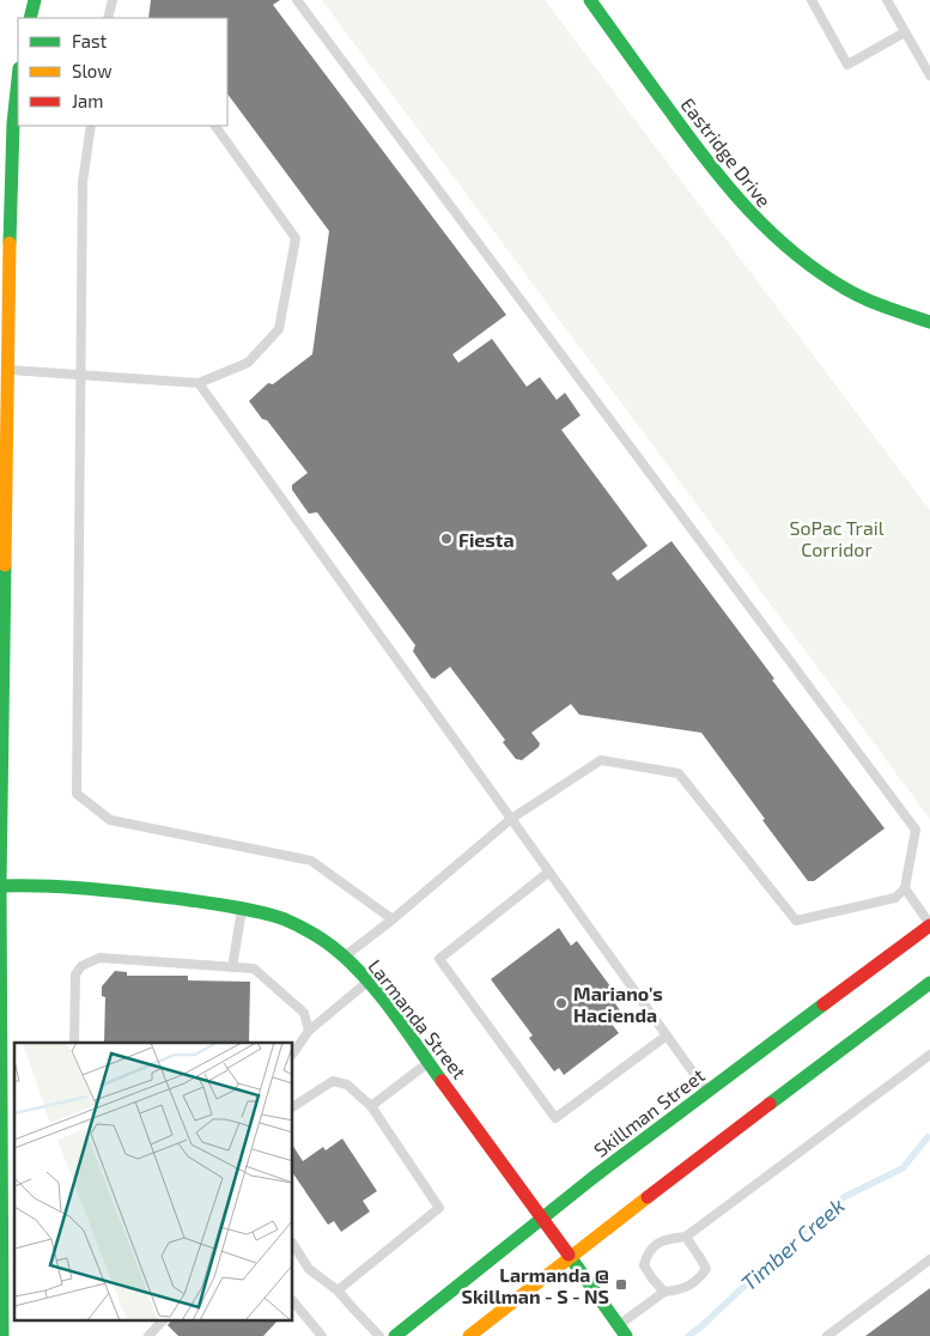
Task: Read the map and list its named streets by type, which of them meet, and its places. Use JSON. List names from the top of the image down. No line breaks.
{"streets":{"main road":["Eastridge Drive","Larmanda Street","Skillman Street"]},"crossings":[["Larmanda Street","Skillman Street"]],"water":["Timber Creek"],"parks":["SoPac Trail Corridor"],"places":{"other":["Fiesta","Mariano's Hacienda"],"transit":["Larmanda @ Skillman - S - NS"]},"legend":["Fast","Slow","Jam"]}
